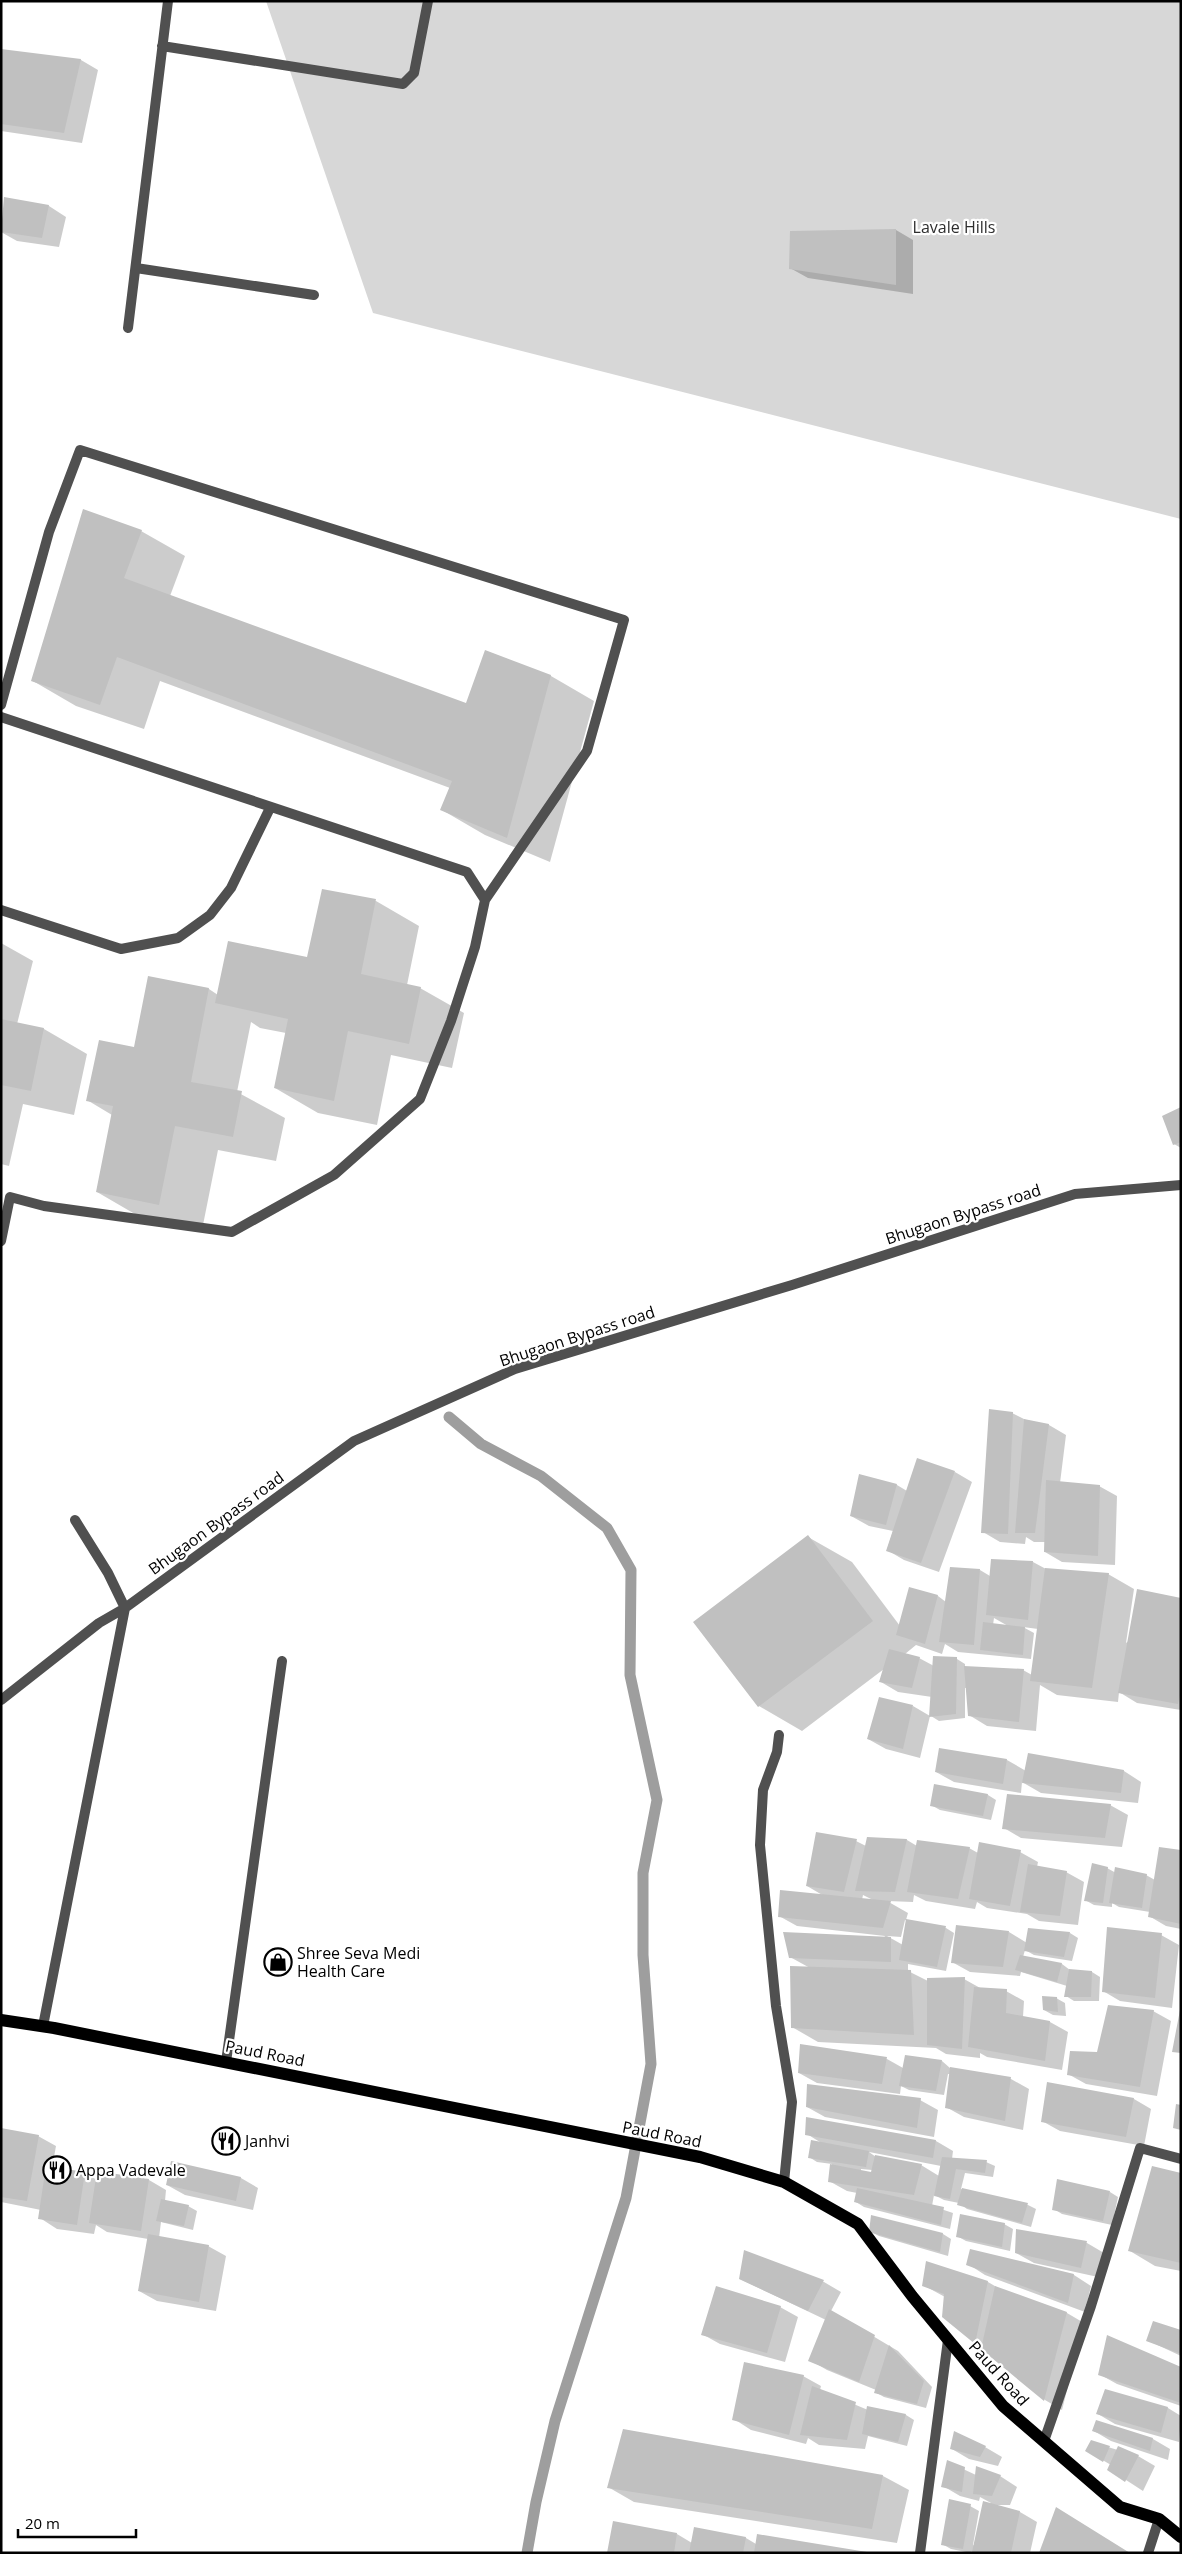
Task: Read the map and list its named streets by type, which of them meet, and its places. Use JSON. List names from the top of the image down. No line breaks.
{"streets":{"main road":["Paud Road"],"street":["Bhugaon Bypass road"]},"parks":["Lavale Hills"],"places":{"shop":["Shree Seva Medi Health Care"],"restaurant":["Janhvi","Appa Vadevale"]},"scale_bar":"20 m"}
